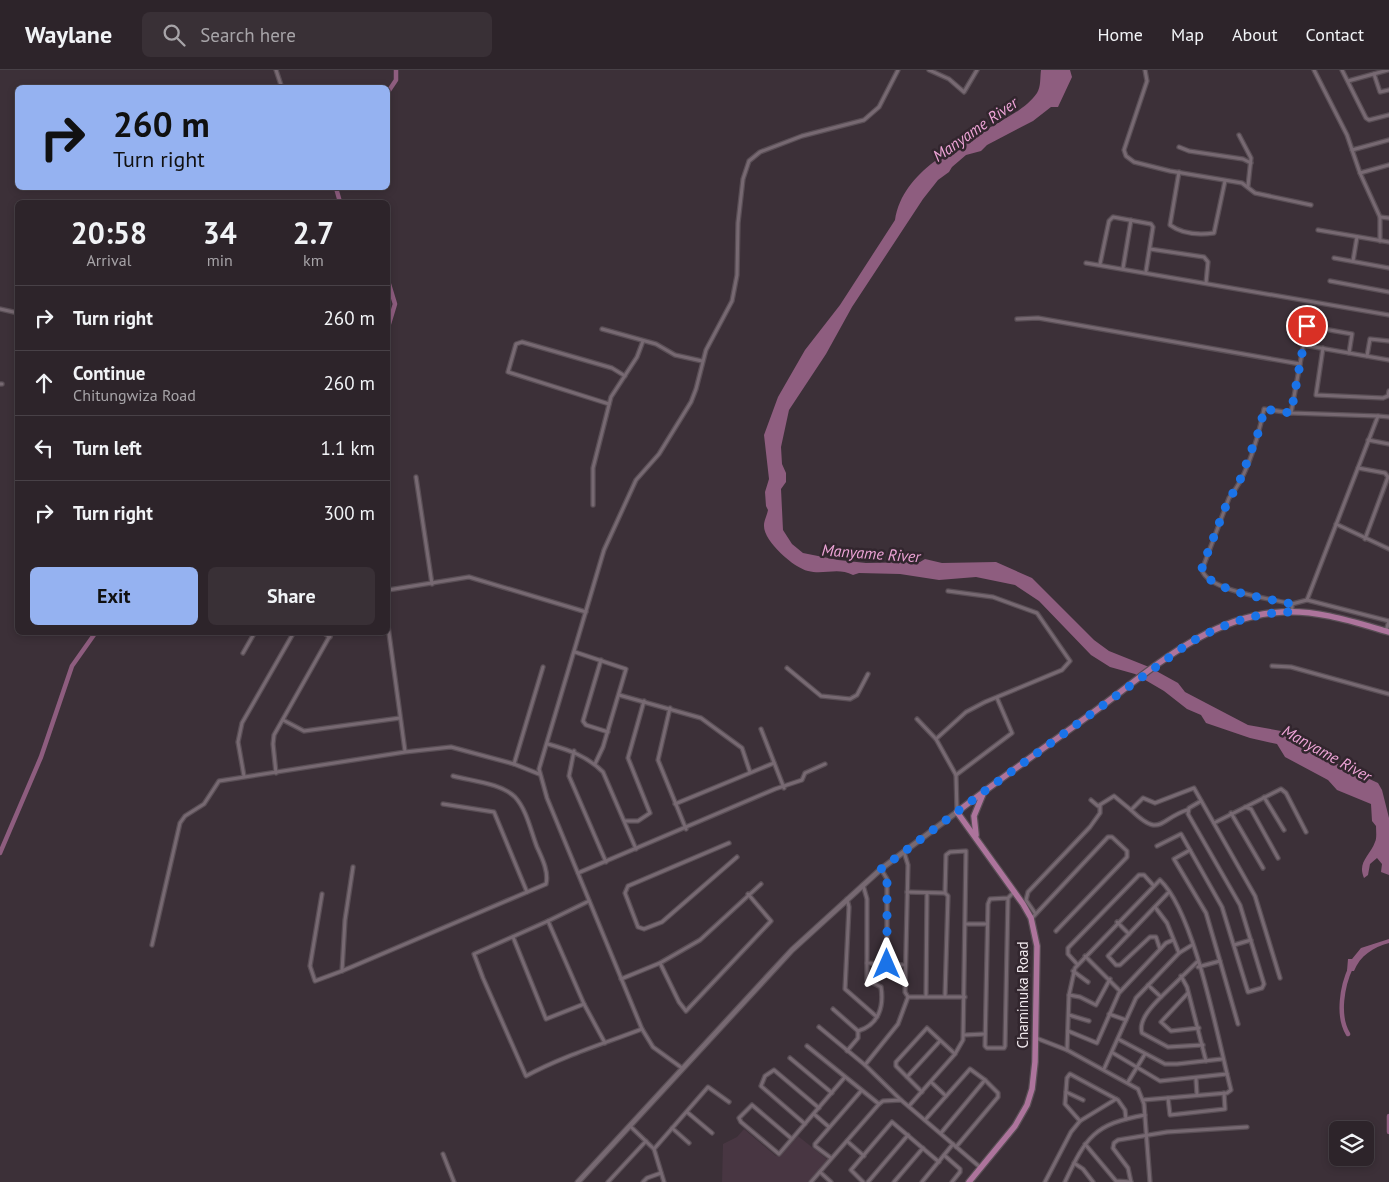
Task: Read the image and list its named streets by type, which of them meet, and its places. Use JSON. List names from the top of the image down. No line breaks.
{"streets":{"main road":["Chaminuka Road"]},"water":["Manyame River"],"page":{"header":"Waylane","search":"Search here","nav":["Home","Map","About","Contact"],"turn":["260 m","Turn right"],"eta":["20:58","Arrival","34","min","2.7","km"],"list":[{"name":"Turn right","value":"260 m"},{"name":"Continue","note":"Chitungwiza Road","value":"260 m"},{"name":"Turn left","value":"1.1 km"},{"name":"Turn right","value":"300 m"}],"buttons":["Exit","Share"]}}
